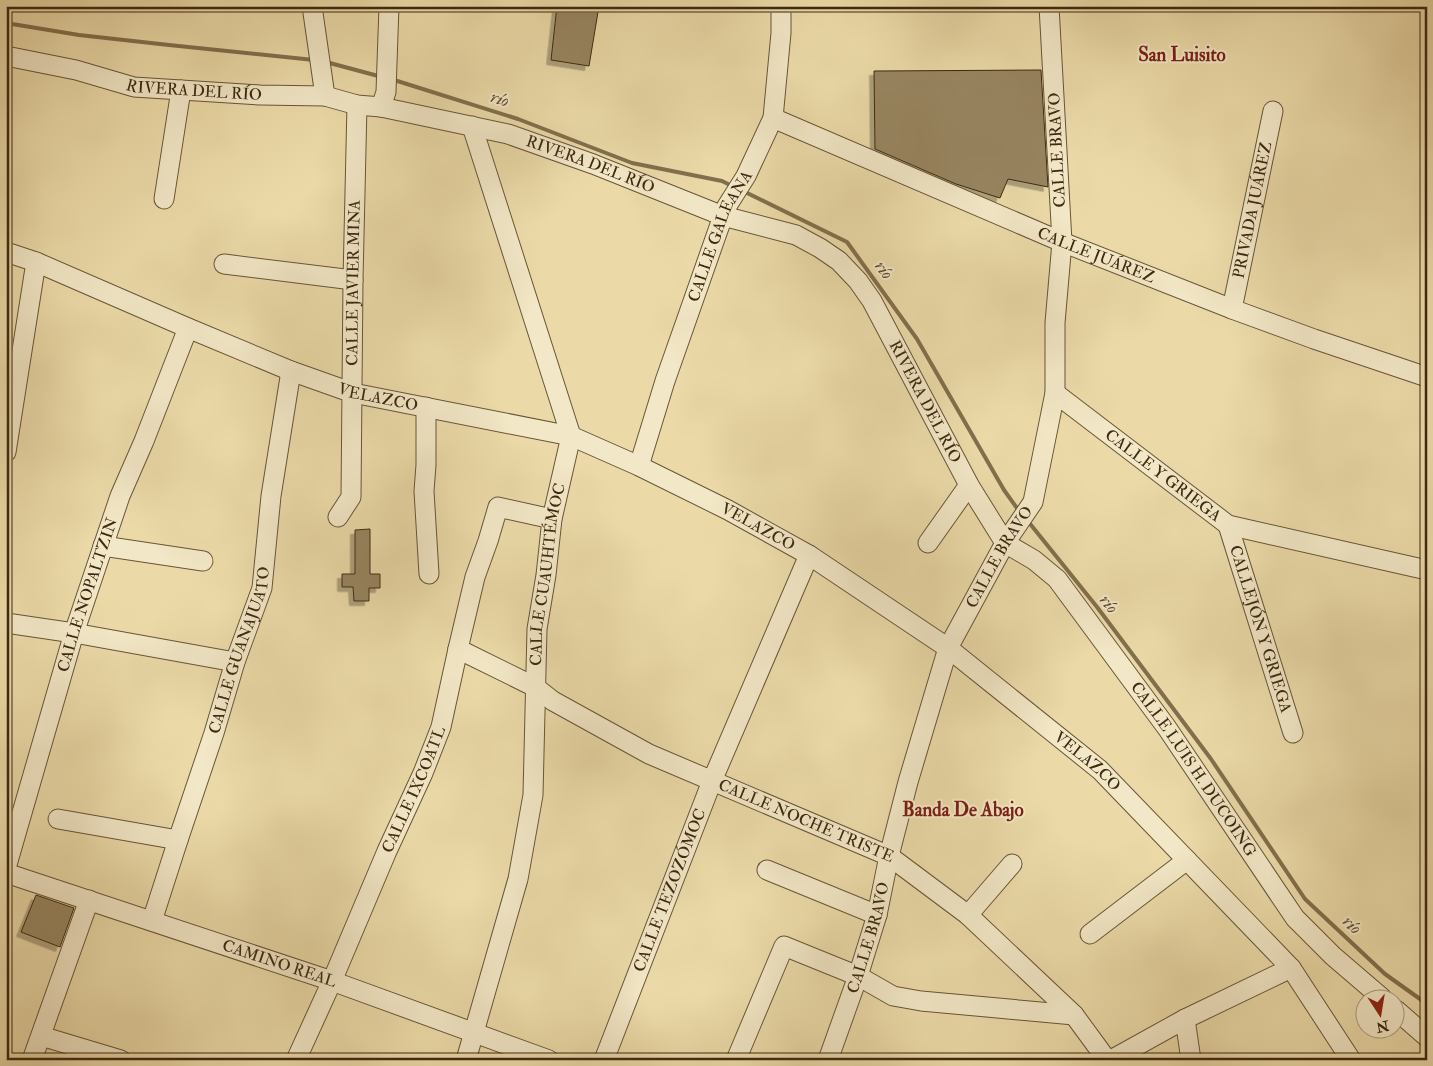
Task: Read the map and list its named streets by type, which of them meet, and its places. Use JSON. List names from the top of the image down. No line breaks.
{"streets":{"street":["RIVERA DEL RÍO","CALLE BRAVO","PRIVADA JUÁREZ","CALLE GALEANA","CALLE JUÁREZ","CALLE JAVIER MINA","VELAZCO","CALLE Y GRIEGA","CALLE CUAUHTÉMOC","CALLE NOPALTZIN","CALLEJÓN Y GRIEGA","CALLE GUANAJUATO","CALLE LUIS H. DUCOING","CALLE IXCOATL","CALLE NOCHE TRISTE","CALLE TEZOZÓMOC","CAMINO REAL"]},"crossings":[["RIVERA DEL RÍO","CALLE BRAVO"],["RIVERA DEL RÍO","CALLE GALEANA"],["RIVERA DEL RÍO","CALLE JAVIER MINA"],["RIVERA DEL RÍO","CALLE LUIS H. DUCOING"],["CALLE BRAVO","CALLE JUÁREZ"],["CALLE BRAVO","VELAZCO"],["CALLE BRAVO","CALLE Y GRIEGA"],["CALLE BRAVO","CALLE LUIS H. DUCOING"],["CALLE BRAVO","CALLE NOCHE TRISTE"],["PRIVADA JUÁREZ","CALLE JUÁREZ"],["CALLE GALEANA","CALLE JUÁREZ"],["CALLE GALEANA","VELAZCO"],["CALLE JAVIER MINA","VELAZCO"],["VELAZCO","CALLE CUAUHTÉMOC"],["VELAZCO","CALLE NOPALTZIN"],["VELAZCO","CALLE GUANAJUATO"],["VELAZCO","CALLE TEZOZÓMOC"],["CALLE Y GRIEGA","CALLEJÓN Y GRIEGA"],["CALLE CUAUHTÉMOC","CALLE IXCOATL"],["CALLE CUAUHTÉMOC","CALLE NOCHE TRISTE"],["CALLE CUAUHTÉMOC","CAMINO REAL"],["CALLE GUANAJUATO","CAMINO REAL"],["CALLE IXCOATL","CALLE NOCHE TRISTE"],["CALLE IXCOATL","CAMINO REAL"],["CALLE NOCHE TRISTE","CALLE TEZOZÓMOC"]],"districts":["San Luisito","Banda De Abajo"],"water":["río"],"north":"bottom"}
